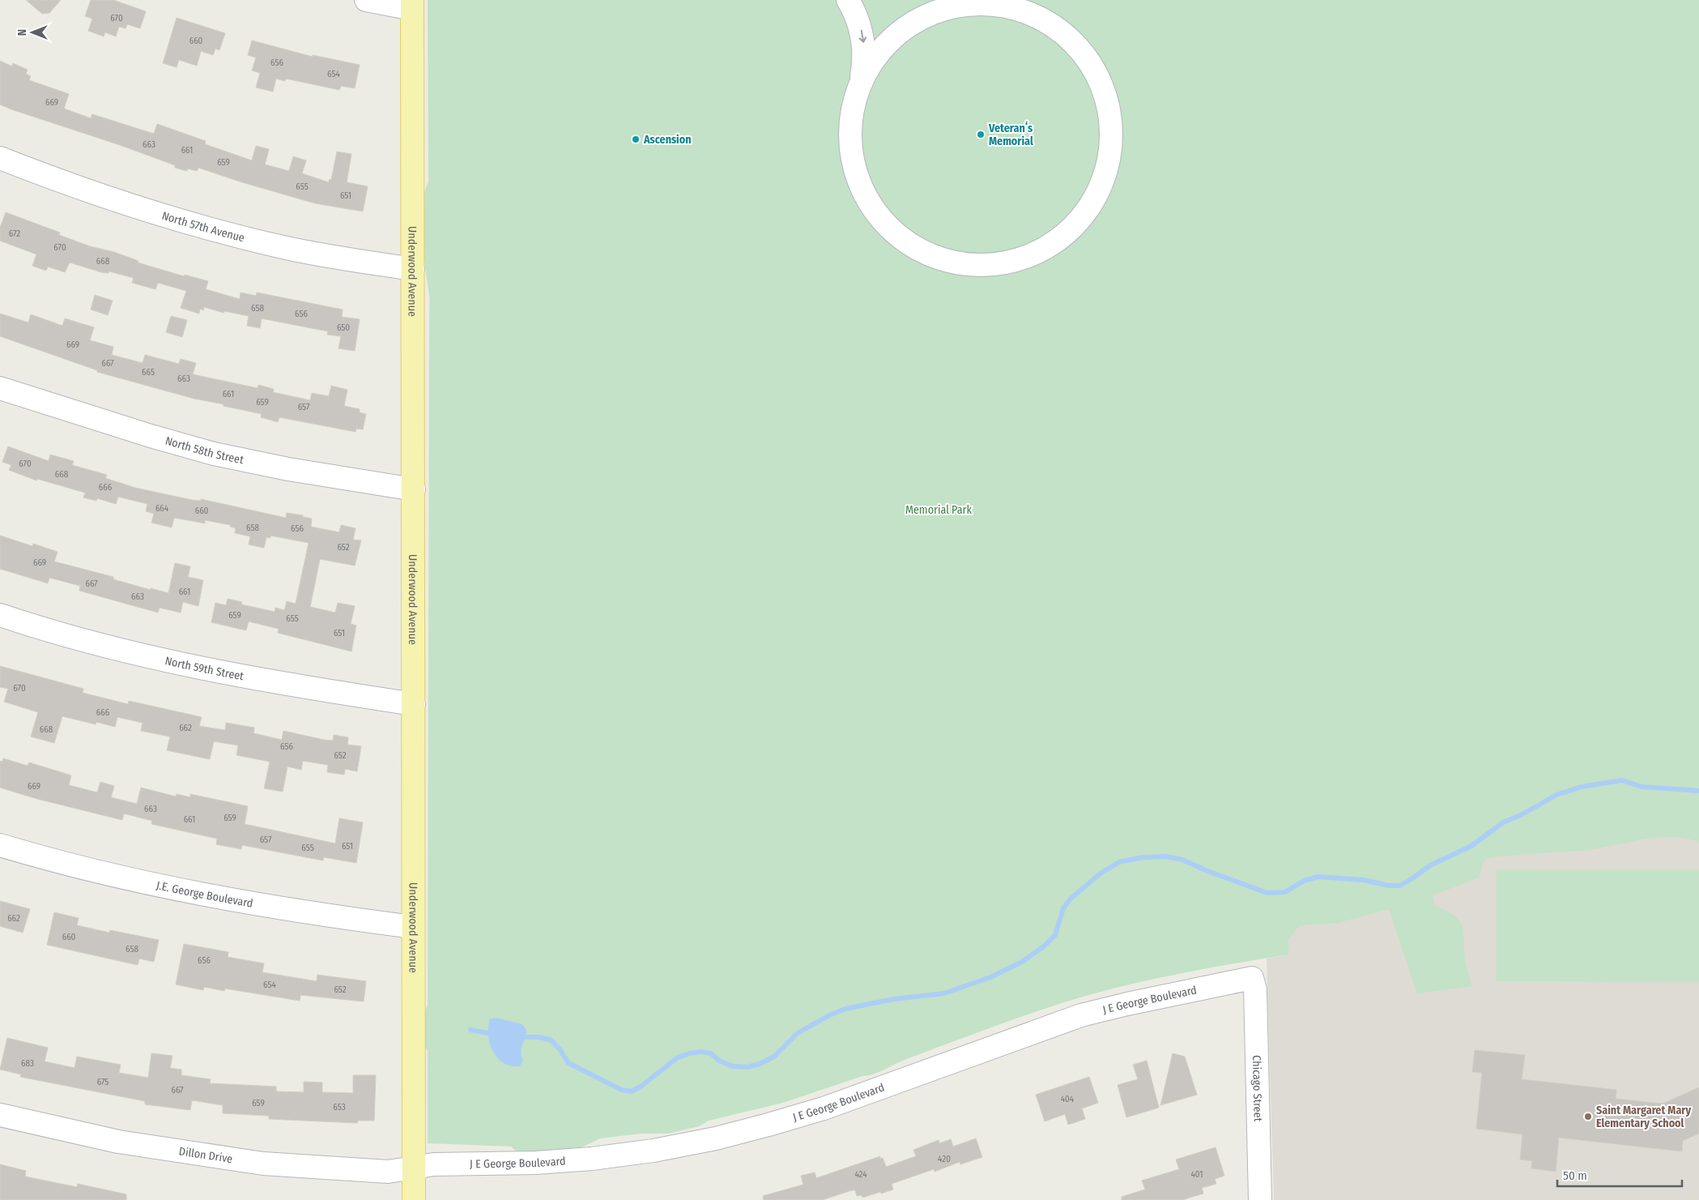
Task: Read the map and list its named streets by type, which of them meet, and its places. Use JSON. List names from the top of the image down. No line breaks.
{"streets":{"main road":["Underwood Avenue"],"street":["North 57th Avenue","North 58th Street","North 59th Street","J.E. George Boulevard","J E George Boulevard","Chicago Street","Dillon Drive"]},"crossings":[["North 57th Avenue","Underwood Avenue"],["Underwood Avenue","North 58th Street"],["Underwood Avenue","North 59th Street"],["Underwood Avenue","J.E. George Boulevard"],["Underwood Avenue","J E George Boulevard"],["Underwood Avenue","Dillon Drive"],["J E George Boulevard","Chicago Street"],["J E George Boulevard","Dillon Drive"]],"parks":["Memorial Park"],"places":["Veteranʻs Memorial","Ascension","Saint Margaret Mary Elementary School"],"house_numbers":["670","660","656","654","669","663","661","659","655","651","672","670","668","658","656","650","669","667","665","663","661","659","657","670","668","666","664","660","658","656","652","669","667","661","663","659","655","651","670","666","662","668","656","652","669","663","659","661","657","651","655","662","660","658","656","654","652","683","675","667","404","659","653","420","424","401"],"scale_bar":"50 m","north":"left"}
